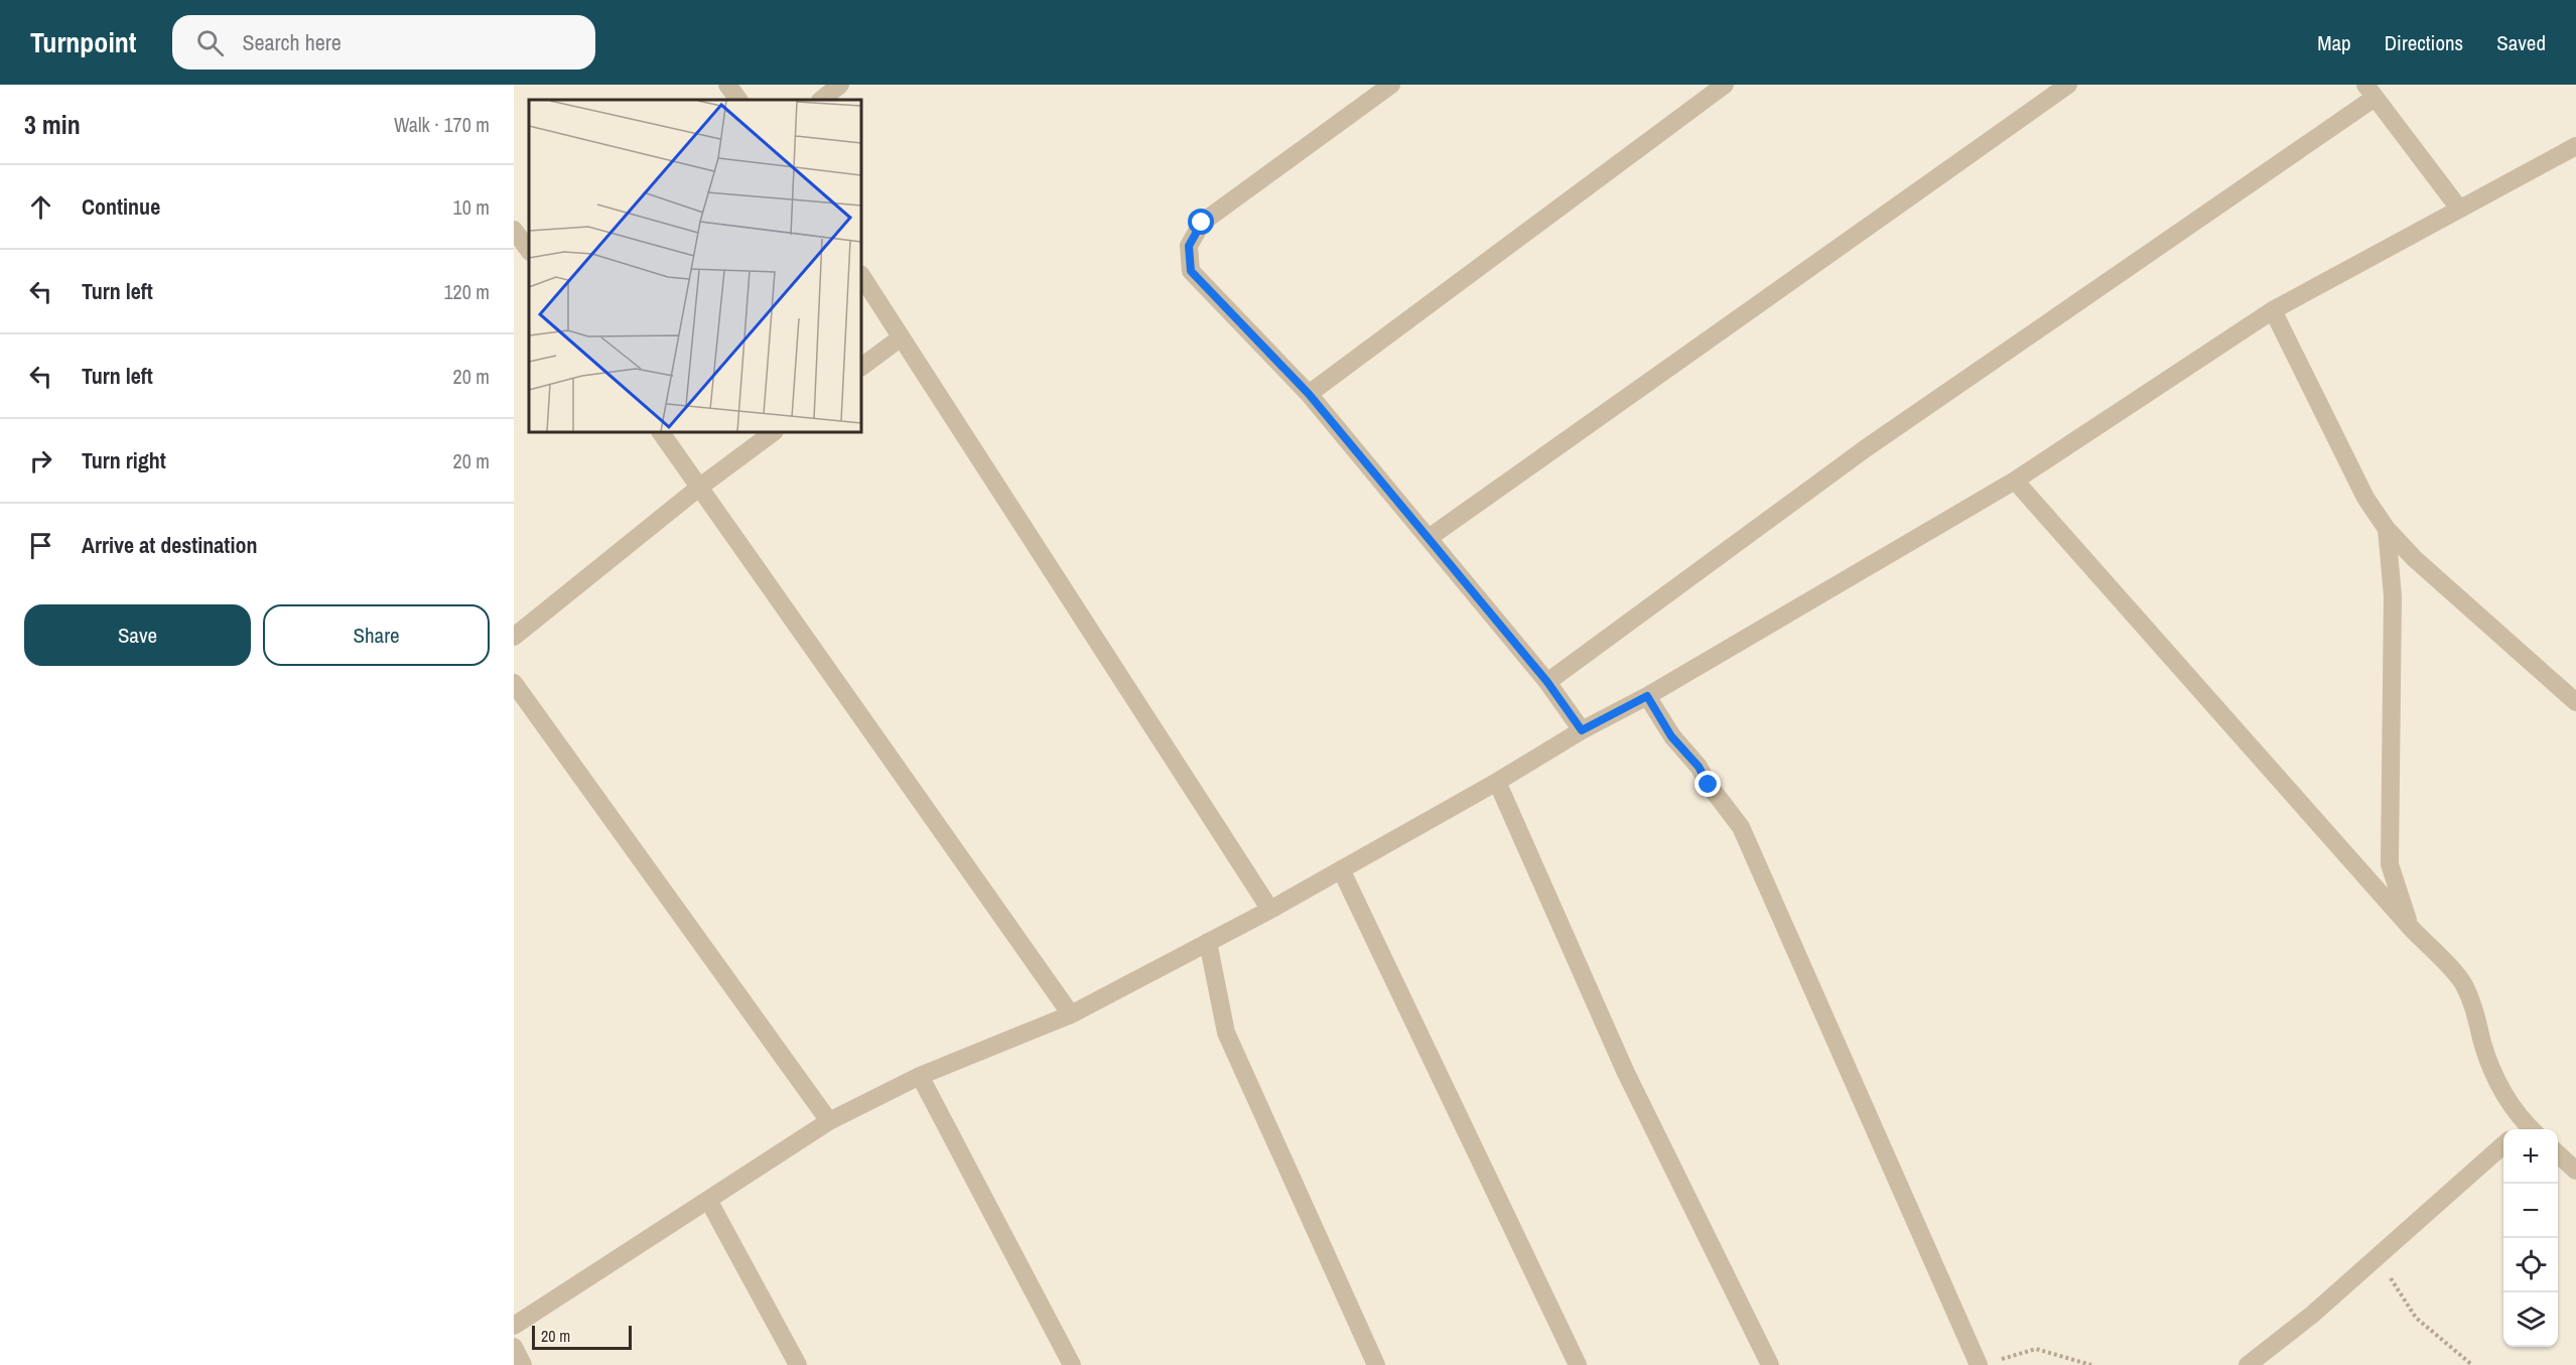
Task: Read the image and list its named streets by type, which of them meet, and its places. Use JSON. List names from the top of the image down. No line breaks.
{"scale_bar":"20 m","page":{"header":"Turnpoint","search":"Search here","nav":["Map","Directions","Saved"],"heading":["3 min","Walk · 170 m"],"list":[["Continue","10 m"],["Turn left","120 m"],["Turn left","20 m"],["Turn right","20 m"],"Arrive at destination"],"buttons":["Save","Share"],"map_buttons":["+","−"],"scale":"20 m"}}
